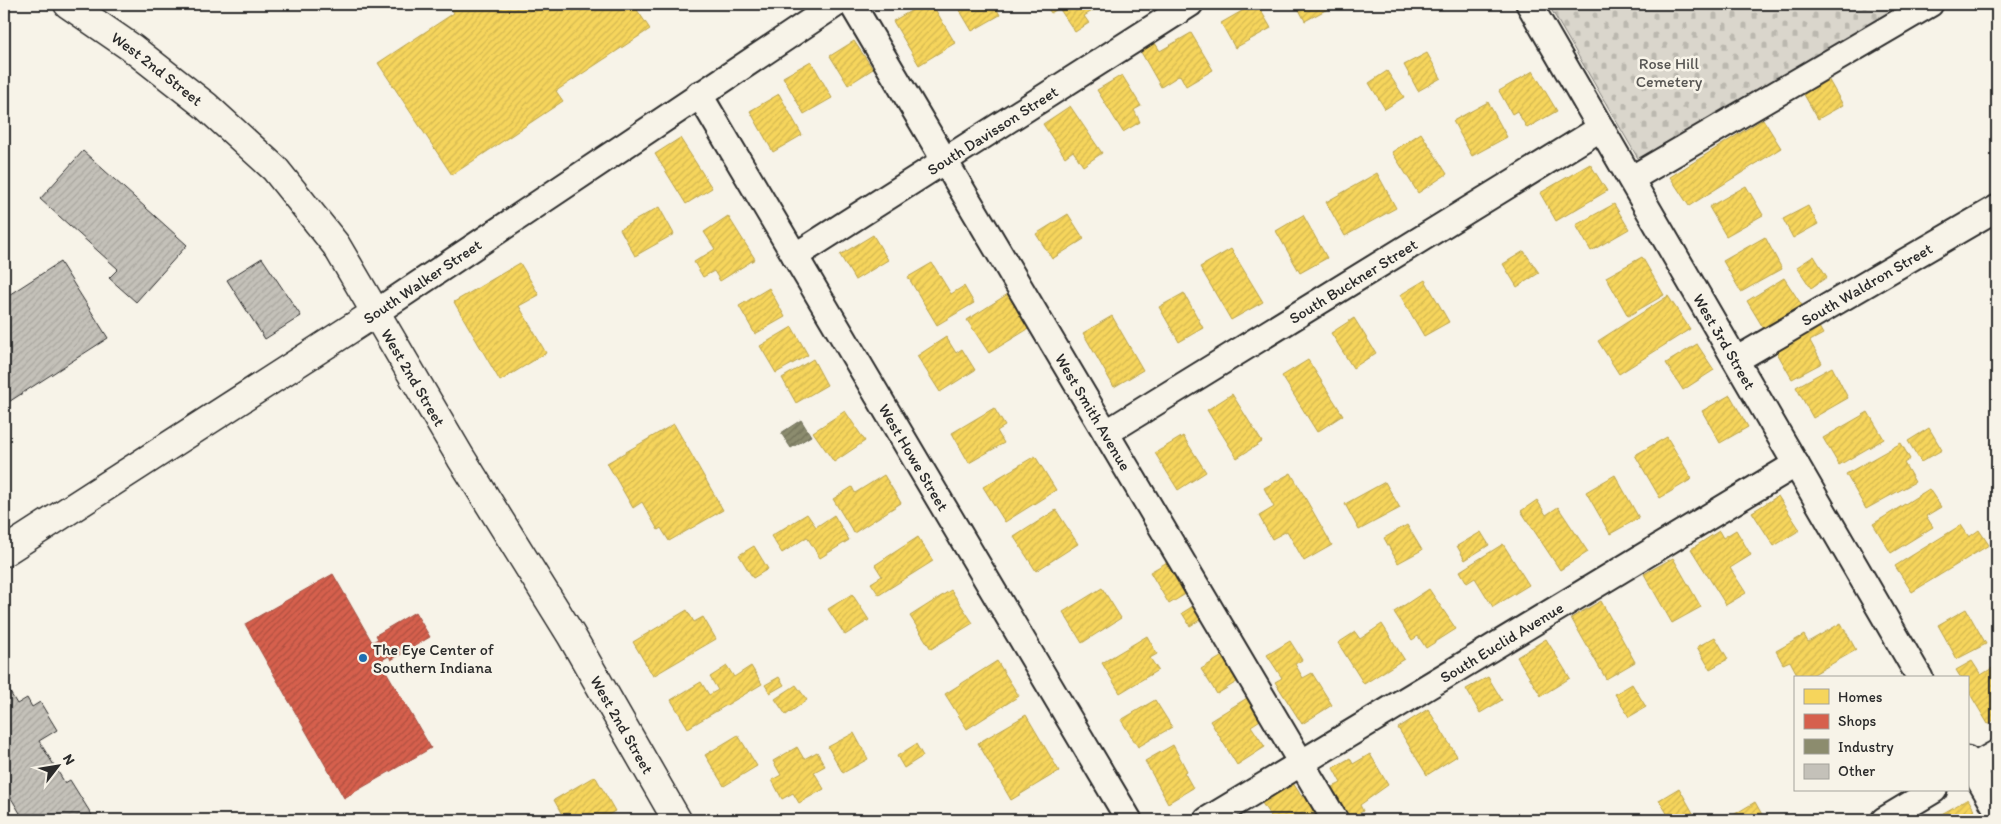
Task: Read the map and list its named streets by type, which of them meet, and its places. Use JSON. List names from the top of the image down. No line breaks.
{"streets":{"main road":["West 2nd Street","South Walker Street"],"street":["South Davisson Street","South Buckner Street","South Waldron Street","West 3rd Street","West Smith Avenue","West Howe Street","South Euclid Avenue"]},"crossings":[["West 2nd Street","South Walker Street"],["South Davisson Street","West Smith Avenue"],["South Davisson Street","West Howe Street"],["South Buckner Street","West 3rd Street"],["South Buckner Street","West Smith Avenue"],["South Walker Street","West Howe Street"],["South Waldron Street","West 3rd Street"],["West 3rd Street","South Euclid Avenue"],["West Smith Avenue","South Euclid Avenue"]],"parks":["Rose Hill Cemetery"],"places":["The Eye Center of Southern Indiana"],"legend":["Homes","Shops","Industry","Other"],"north":"top right"}
